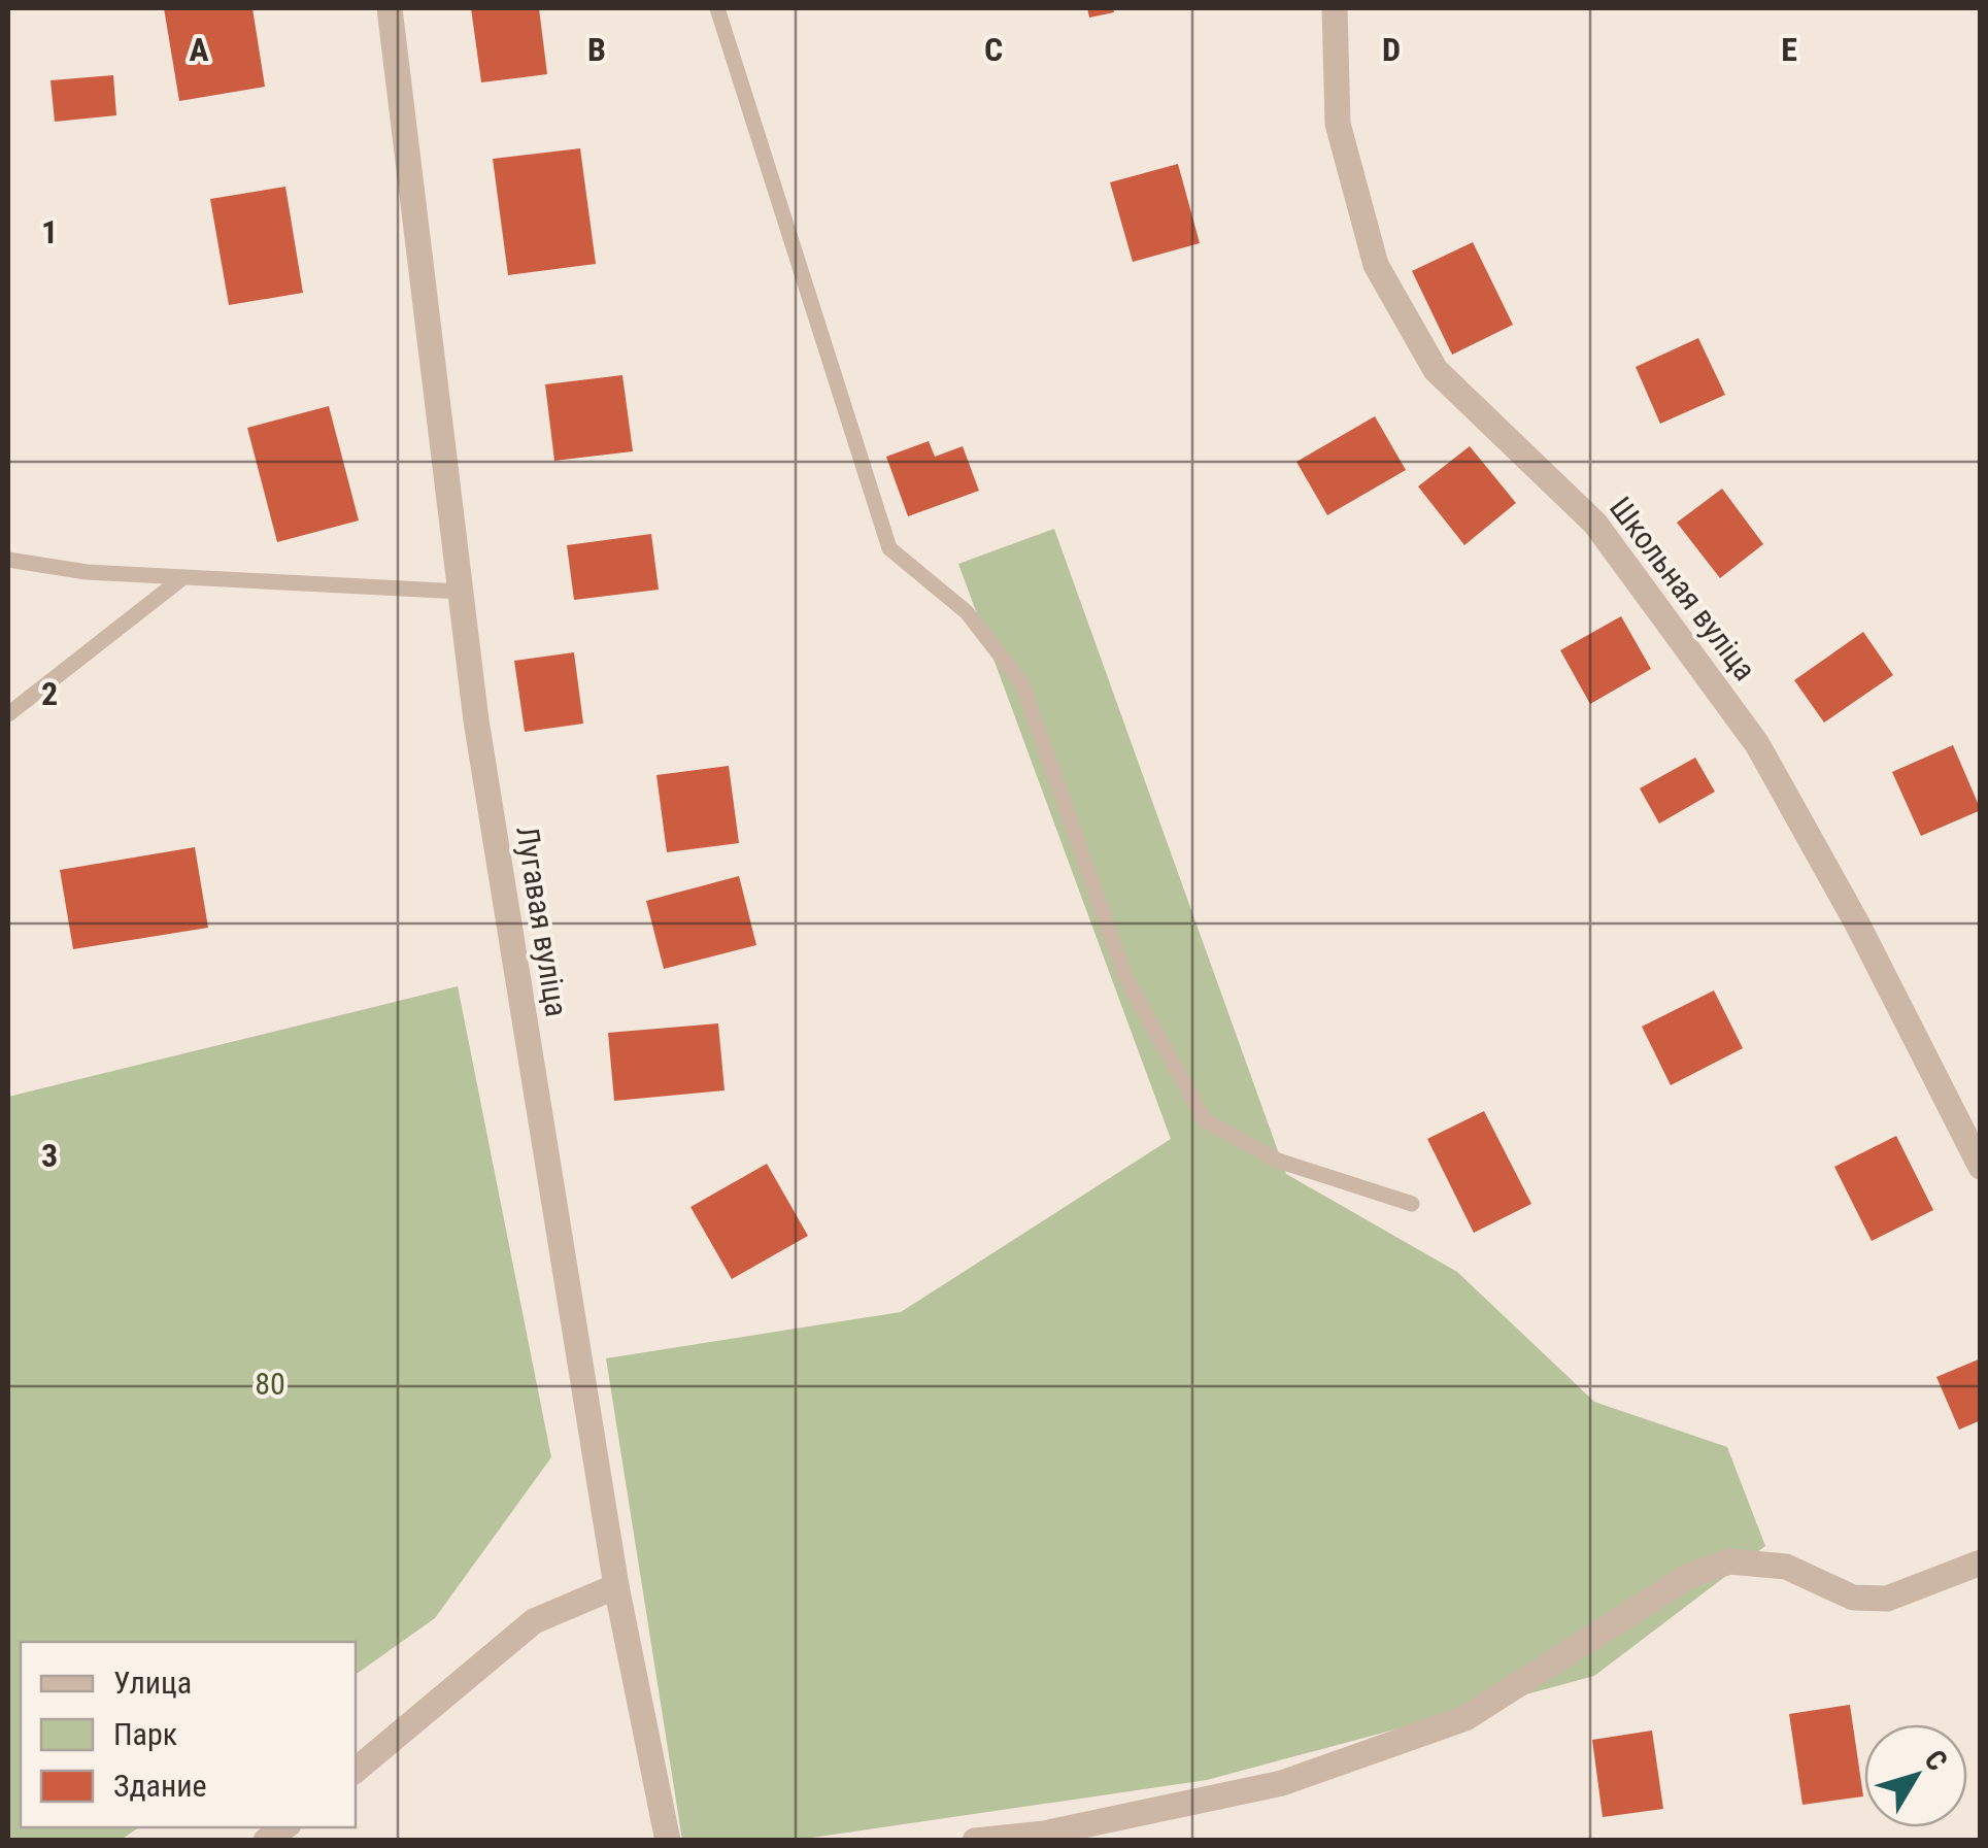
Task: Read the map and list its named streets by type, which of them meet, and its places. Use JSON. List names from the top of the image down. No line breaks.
{"streets":{"street":["Школьная вуліца","Лугавая вуліца"]},"parks":["80"],"legend":["Улица","Парк","Здание"],"north":"top right","grid":{"columns":["A","B","C","D","E"],"rows":["1","2","3"]}}
